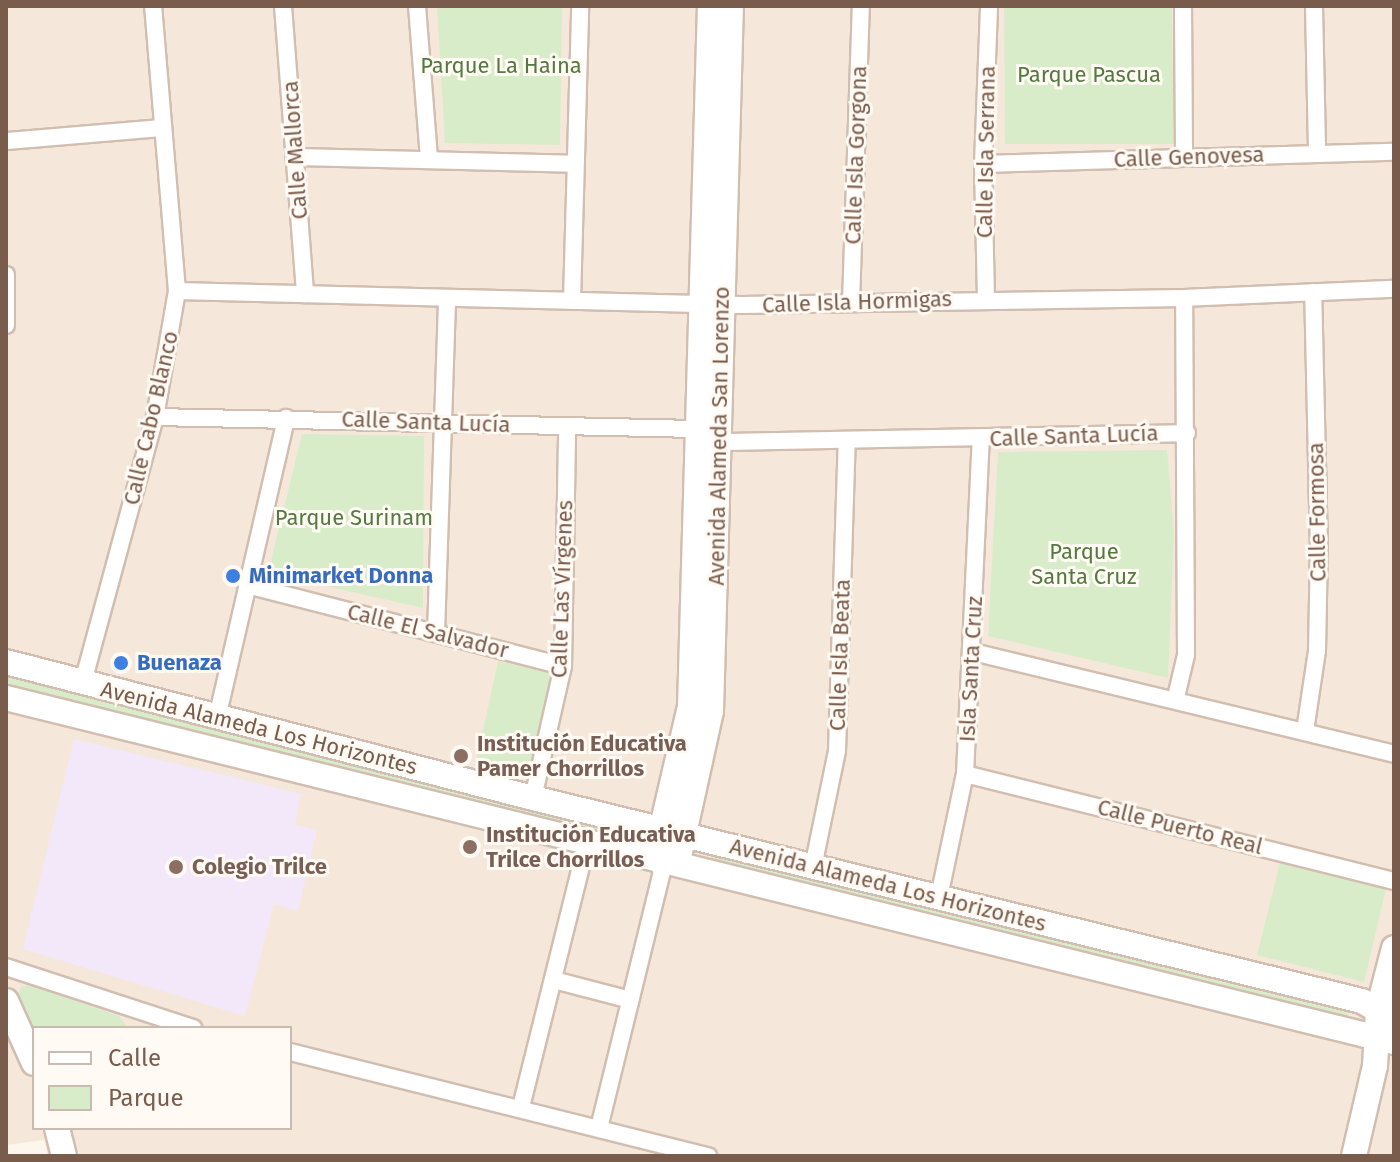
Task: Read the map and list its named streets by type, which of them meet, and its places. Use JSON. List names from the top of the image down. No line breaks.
{"streets":{"main road":["Avenida Alameda San Lorenzo","Avenida Alameda Los Horizontes"],"street":["Calle Mallorca","Calle Isla Serrana","Calle Isla Gorgona","Calle Genovesa","Calle Isla Hormigas","Calle Cabo Blanco","Calle Santa Lucía","Calle Formosa","Calle Las Vírgenes","Calle El Salvador","Calle Isla Beata","Isla Santa Cruz","Calle Puerto Real"]},"crossings":[["Calle Mallorca","Calle Isla Hormigas"],["Calle Isla Serrana","Calle Genovesa"],["Calle Isla Serrana","Calle Isla Hormigas"],["Calle Isla Gorgona","Calle Isla Hormigas"],["Calle Isla Hormigas","Calle Cabo Blanco"],["Calle Isla Hormigas","Avenida Alameda San Lorenzo"],["Calle Isla Hormigas","Calle Formosa"],["Calle Cabo Blanco","Calle Santa Lucía"],["Calle Cabo Blanco","Avenida Alameda Los Horizontes"],["Calle Santa Lucía","Avenida Alameda San Lorenzo"],["Calle Santa Lucía","Calle Las Vírgenes"],["Calle Santa Lucía","Calle Isla Beata"],["Calle Santa Lucía","Isla Santa Cruz"],["Avenida Alameda San Lorenzo","Avenida Alameda Los Horizontes"],["Calle Las Vírgenes","Calle El Salvador"],["Calle Las Vírgenes","Avenida Alameda Los Horizontes"],["Calle Isla Beata","Avenida Alameda Los Horizontes"],["Isla Santa Cruz","Avenida Alameda Los Horizontes"],["Isla Santa Cruz","Calle Puerto Real"]],"parks":["Parque La Haina","Parque Pascua","Parque Surinam","Parque Santa Cruz"],"places":["Minimarket Donna","Buenaza","Institución Educativa Pamer Chorrillos","Institución Educativa Trilce Chorrillos","Colegio Trilce"],"legend":["Calle","Parque"]}
